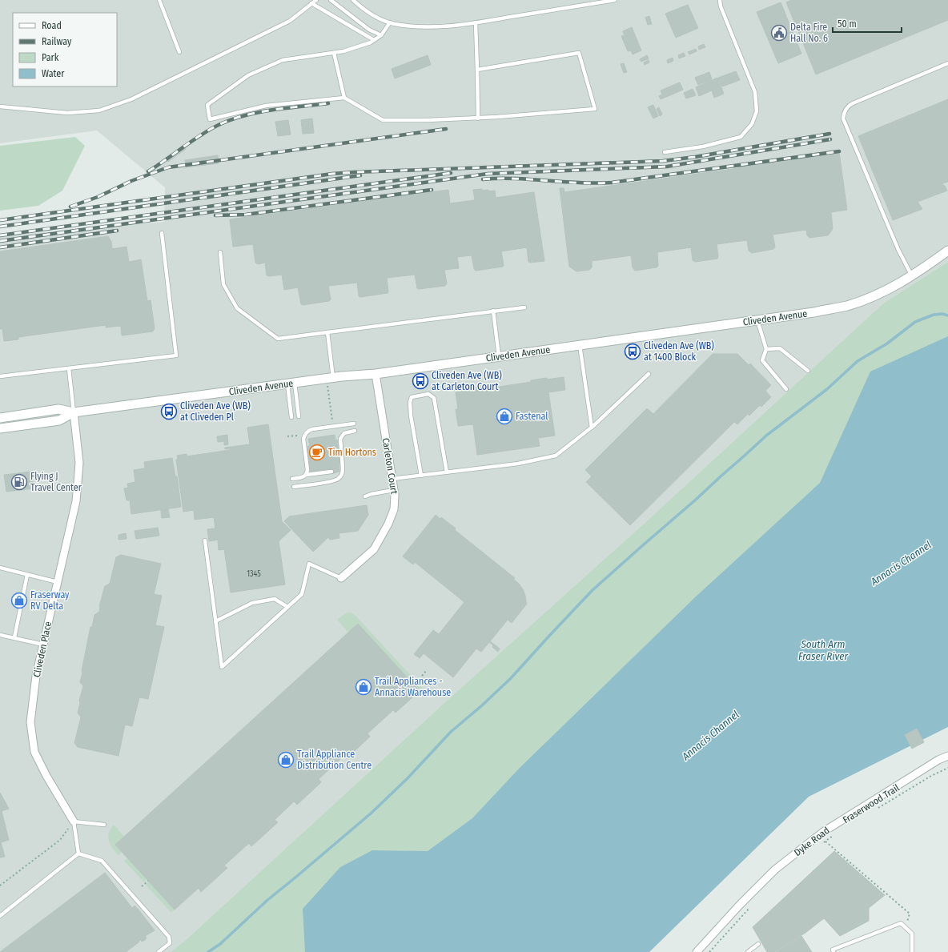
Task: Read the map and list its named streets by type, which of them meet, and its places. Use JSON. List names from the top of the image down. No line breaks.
{"streets":{"street":["Cliveden Avenue","Carleton Court","Cliveden Place","Dyke Road"],"path":["Fraserwood Trail"]},"crossings":[["Cliveden Avenue","Carleton Court"],["Cliveden Avenue","Cliveden Place"]],"water":["Annacis Channel","South Arm Fraser River"],"places":{"public building":["Delta Fire Hall No. 6"],"bus stop":["Cliveden Ave (WB) at 1400 Block","Cliveden Ave (WB) at Carleton Court","Cliveden Ave (WB) at Cliveden Pl"],"shop":["Fastenal","Fraserway RV Delta","Trail Appliances - Annacis Warehouse","Trail Appliance Distribution Centre"],"cafe":["Tim Hortons"],"fuel station":["Flying J Travel Center"]},"house_numbers":["1345"],"legend":["Road","Railway","Park","Water"],"scale_bar":"50 m"}
